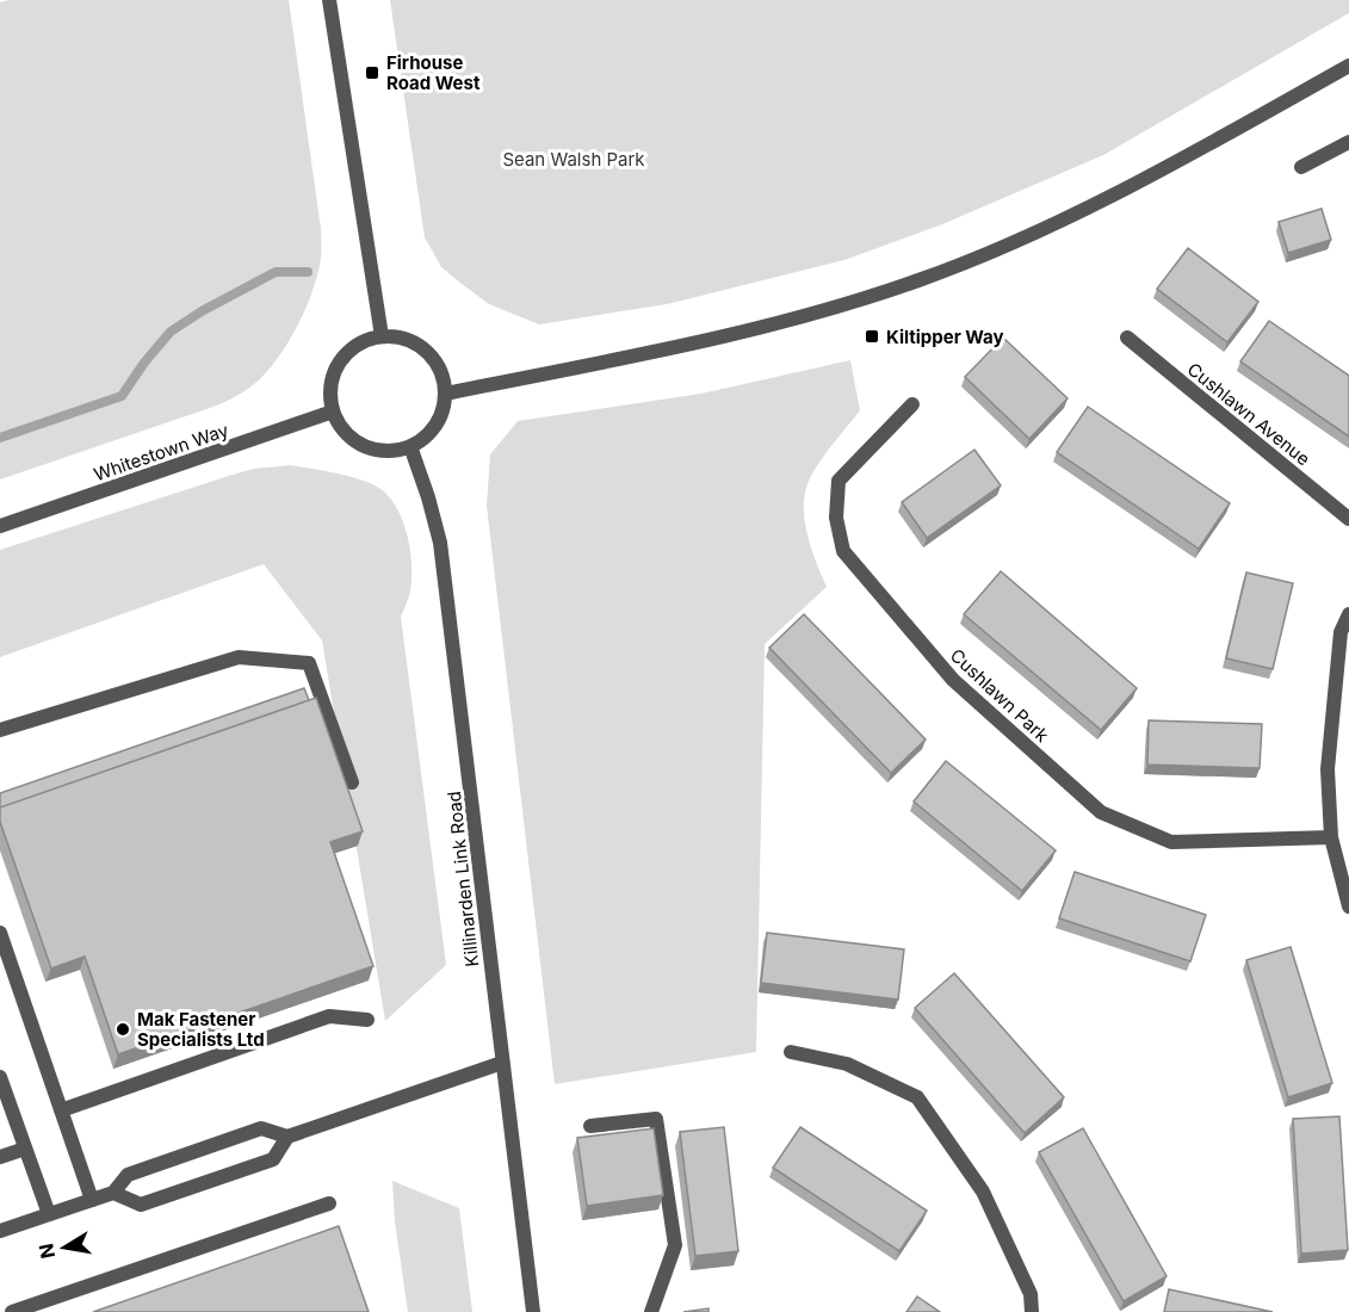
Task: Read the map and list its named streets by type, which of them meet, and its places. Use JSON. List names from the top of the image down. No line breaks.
{"streets":{"street":["Cushlawn Avenue","Whitestown Way","Cushlawn Park","Killinarden Link Road"]},"crossings":[["Whitestown Way","Killinarden Link Road"]],"parks":["Sean Walsh Park"],"places":{"transit":["Firhouse Road West","Kiltipper Way"],"other":["Mak Fastener Specialists Ltd"]},"north":"left"}
